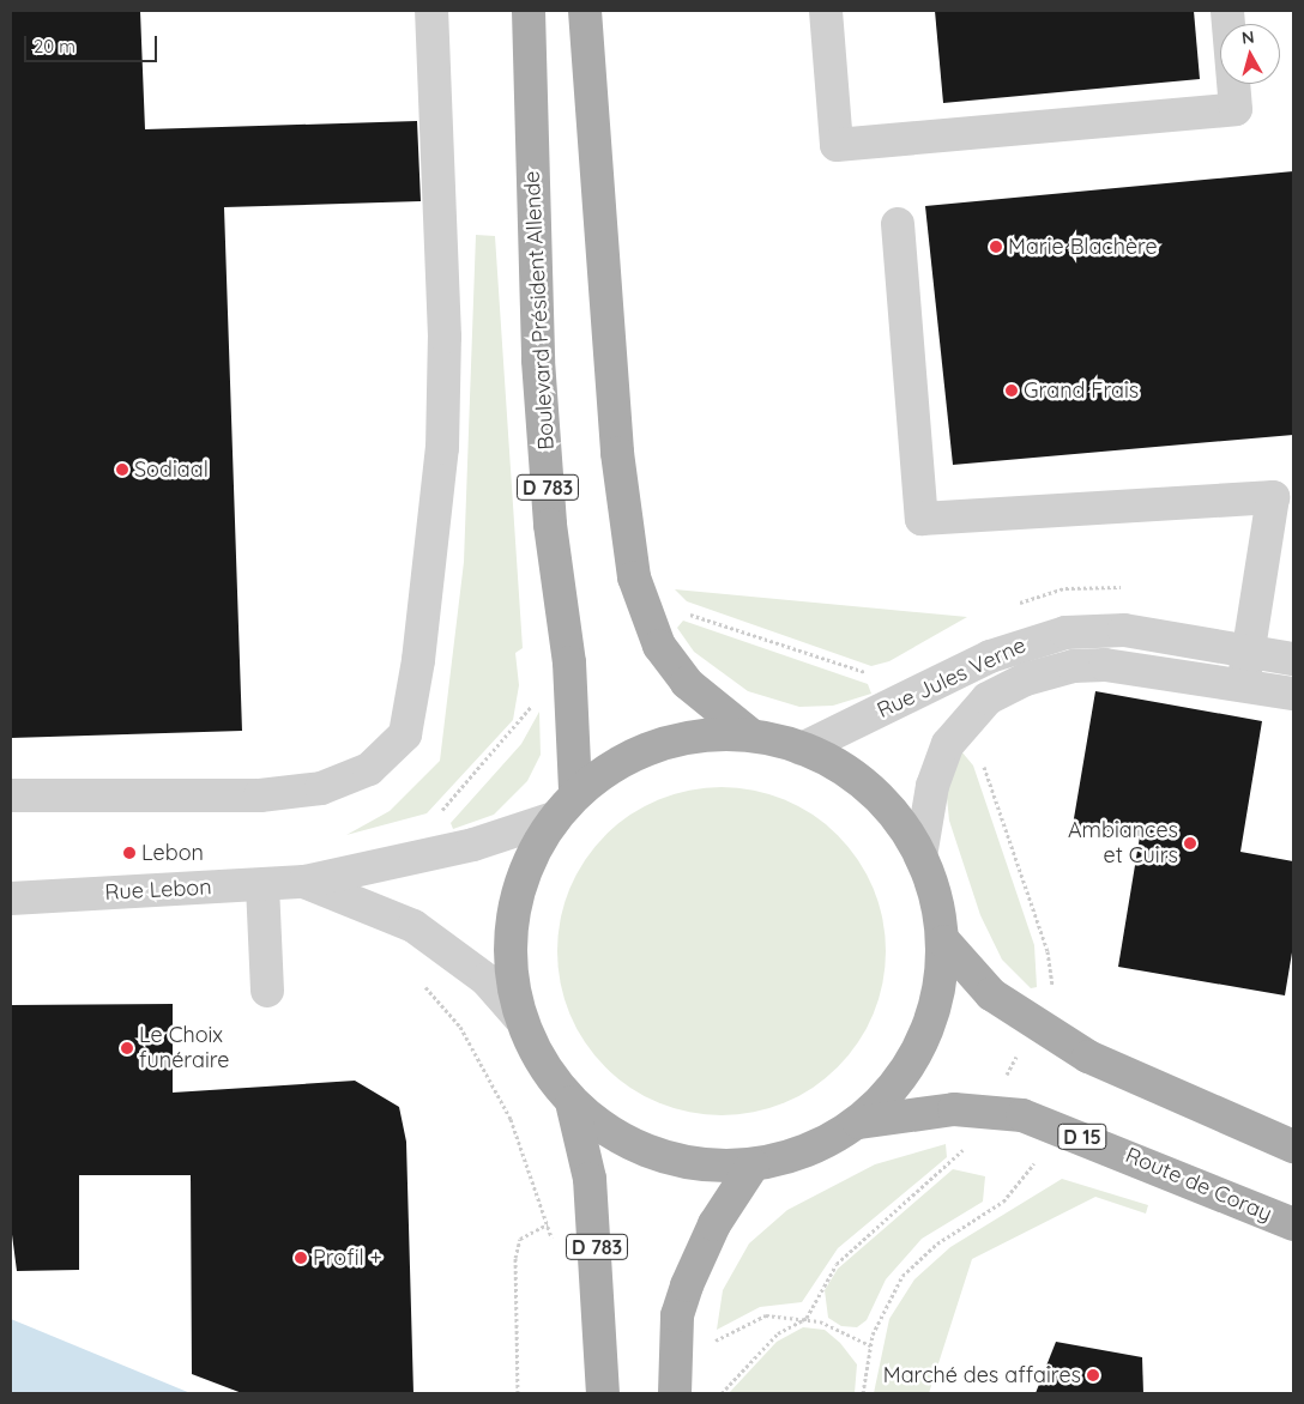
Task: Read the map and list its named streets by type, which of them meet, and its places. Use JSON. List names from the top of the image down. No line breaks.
{"streets":{"main road":["Boulevard Président Allende","D 783","D 15","Route de Coray"],"street":["Rue Jules Verne","Rue Lebon"]},"places":["Marie Blachère","Grand Frais","Sodiaal","Ambiances et Cuirs","Lebon","Le Choix funéraire","Profil +","Marché des affaires"],"scale_bar":"20 m","north":"top"}
